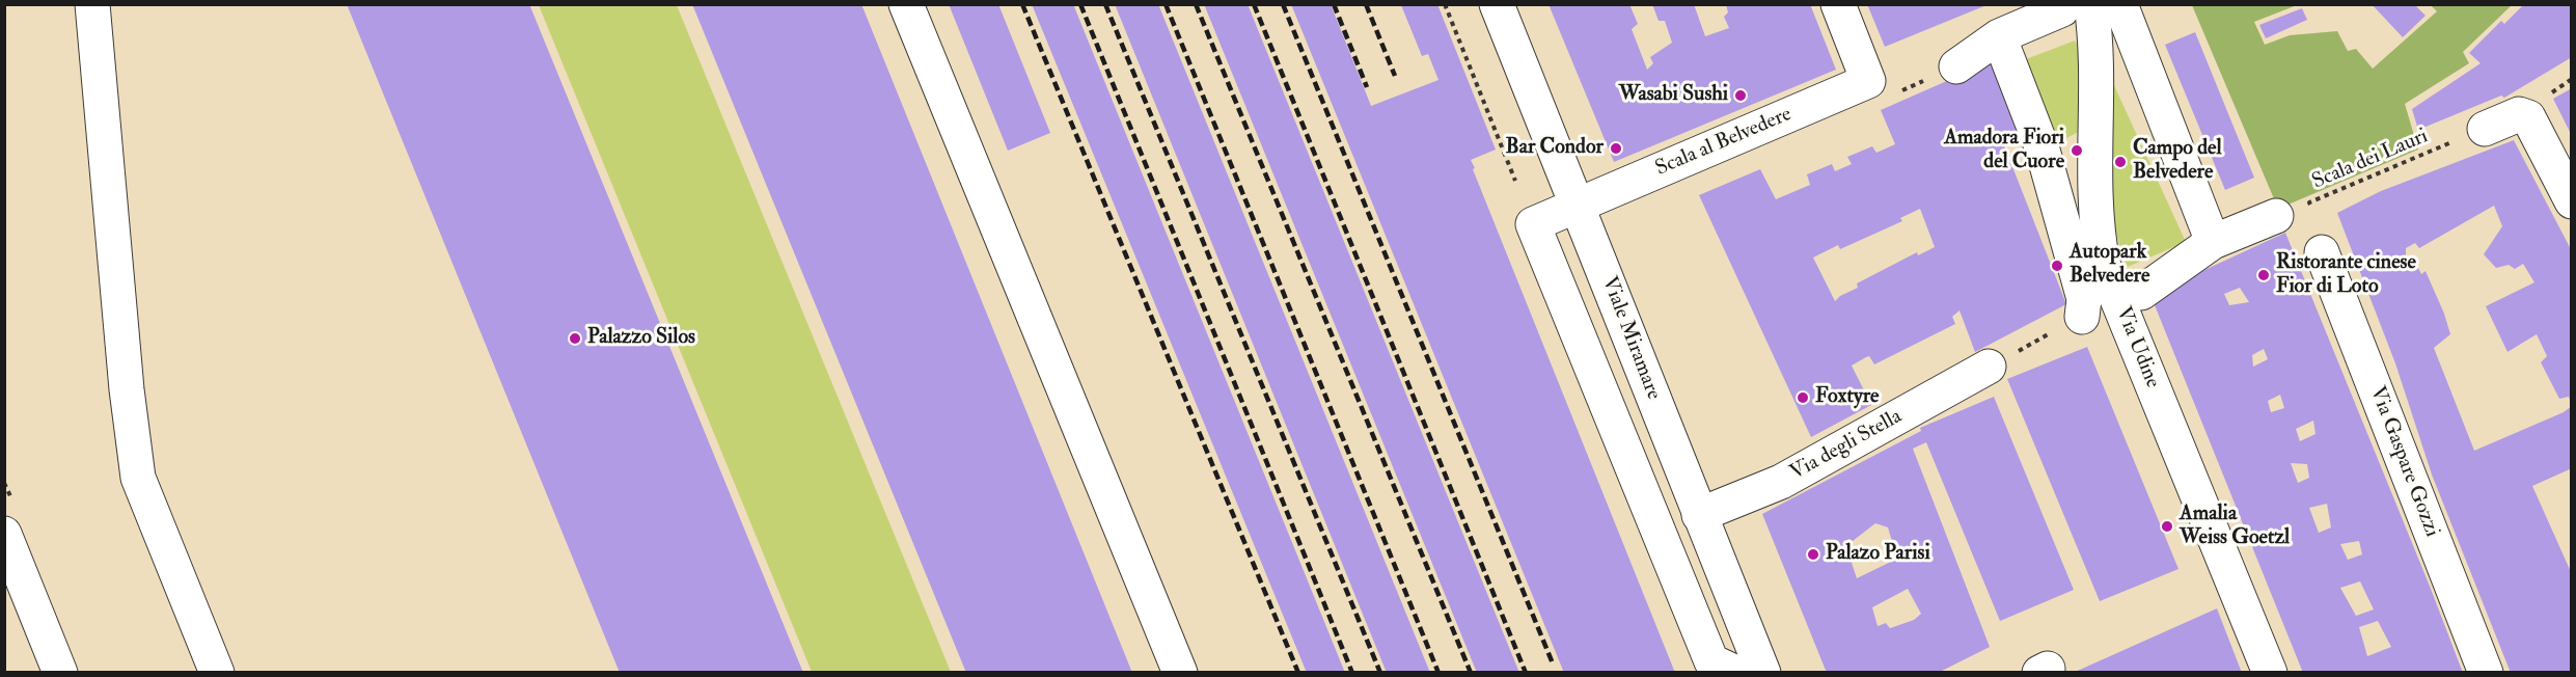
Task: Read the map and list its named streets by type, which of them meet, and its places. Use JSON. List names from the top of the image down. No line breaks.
{"streets":{"street":["Scala al Belvedere","Viale Miramare","Via Udine","Via degli Stella","Via Gaspare Gozzi"],"path":["Scala dei Lauri"]},"crossings":[["Scala al Belvedere","Viale Miramare"],["Viale Miramare","Via degli Stella"]],"places":["Wasabi Sushi","Bar Condor","Amadora Fiori del Cuore","Campo del Belvedere","Autopark Belvedere","Ristorante cinese Fior di Loto","Palazzo Silos","Foxtyre","Amalia Weiss Goetzl","Palazo Parisi"]}
